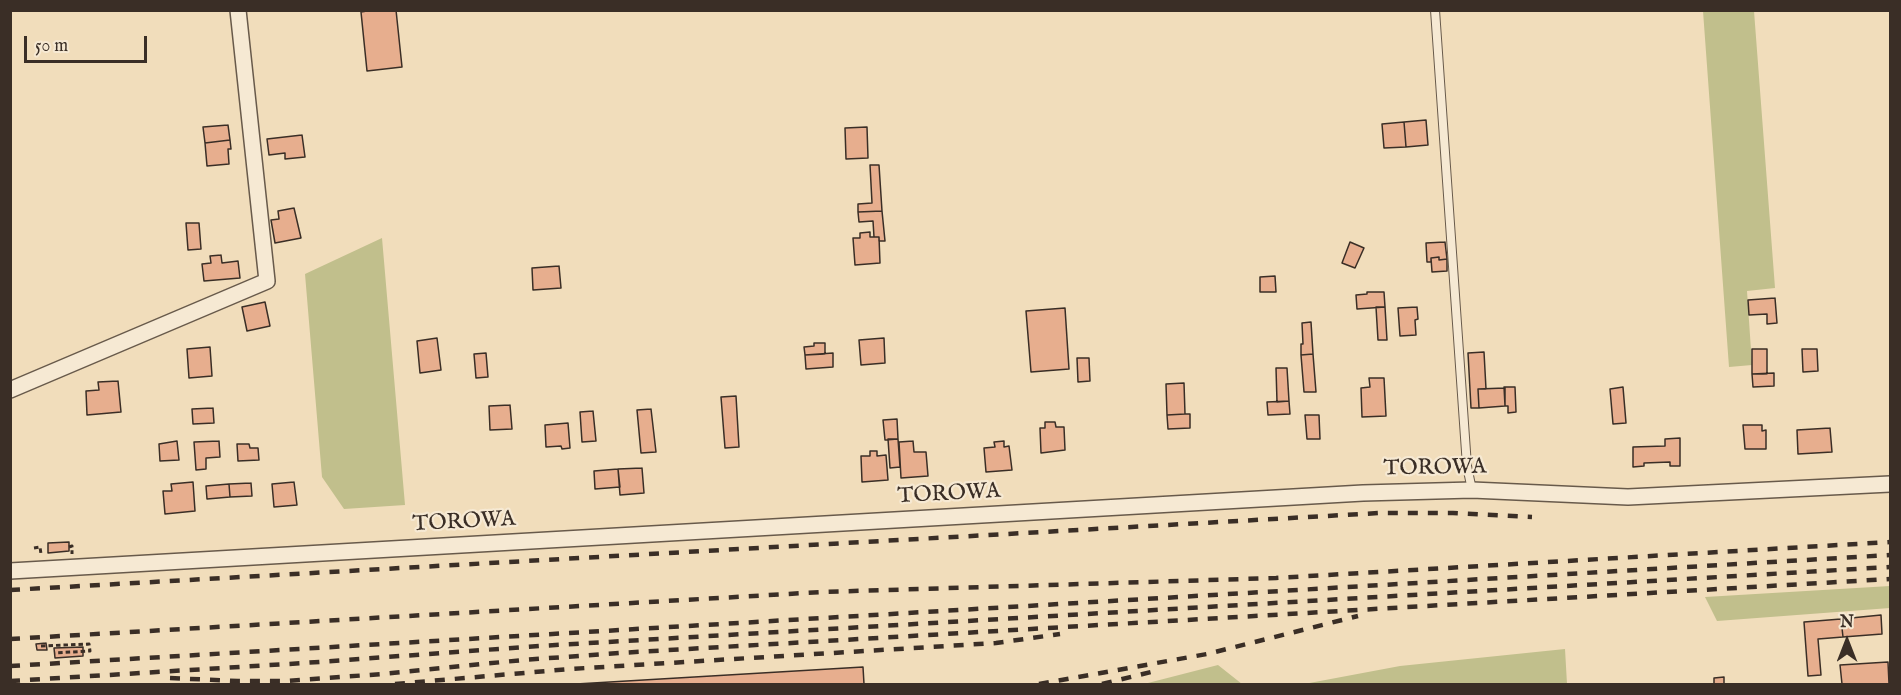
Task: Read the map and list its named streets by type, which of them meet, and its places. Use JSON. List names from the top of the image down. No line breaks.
{"streets":{"street":["TOROWA"]},"scale_bar":"50 m","north":"top"}
